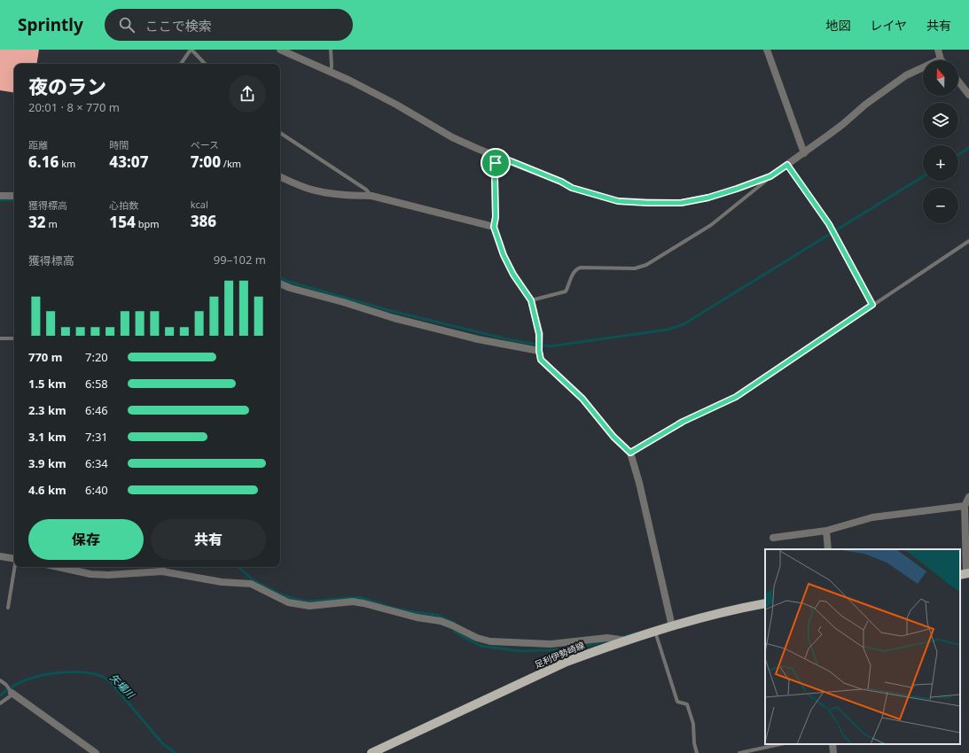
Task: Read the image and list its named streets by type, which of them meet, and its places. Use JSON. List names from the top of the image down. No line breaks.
{"streets":{"main road":["足利伊勢崎線"]},"water":["矢場川"],"north":"top","page":{"header":"Sprintly","search":"ここで検索","nav":["地図","レイヤ","共有"],"map_buttons":["+","−"],"heading":["夜のラン","20:01 · 8 × 770 m"],"stats":[["距離","6.16 km"],["時間","43:07"],["ペース","7:00 /km"],["獲得標高","32 m"],["心拍数","154 bpm"],["kcal","386"]],"chart":["獲得標高","99–102 m"],"list":[{"name":"770 m","note":"7:20"},{"name":"1.5 km","note":"6:58"},{"name":"2.3 km","note":"6:46"},{"name":"3.1 km","note":"7:31"},{"name":"3.9 km","note":"6:34"},{"name":"4.6 km","note":"6:40"}],"buttons":["保存","共有"]}}
